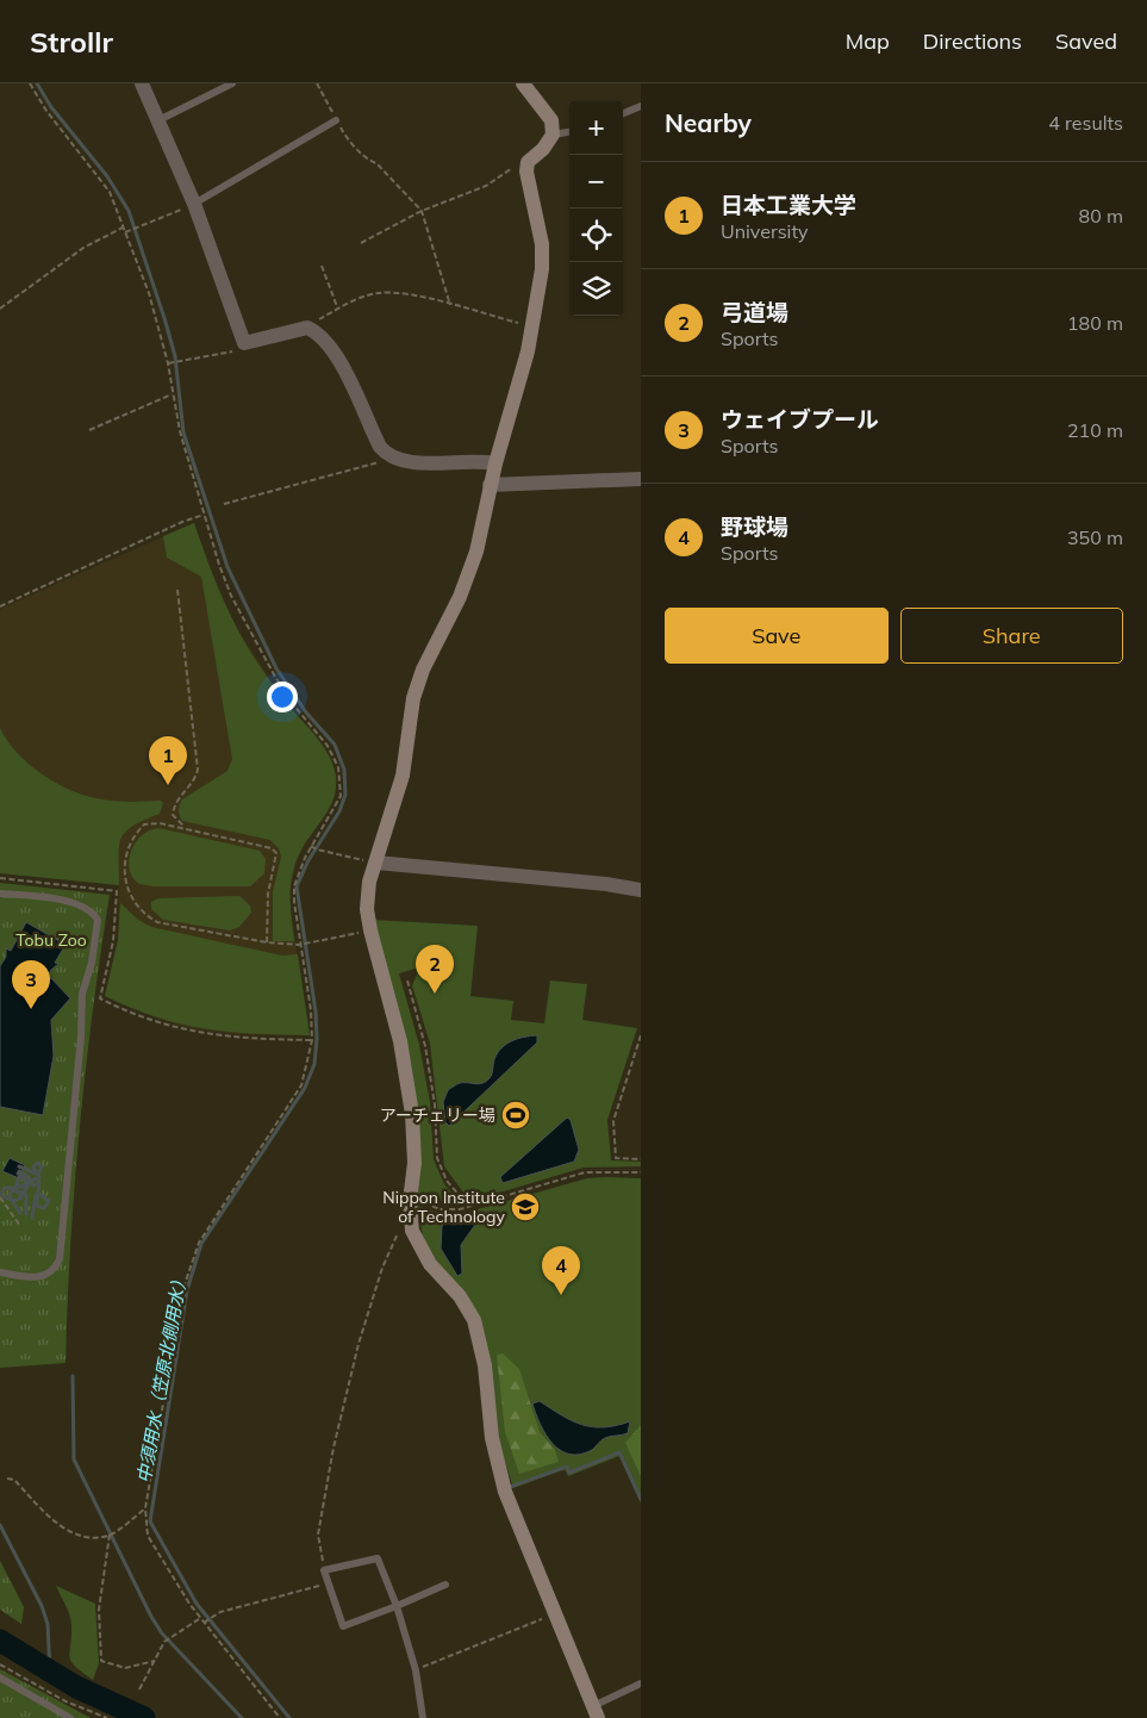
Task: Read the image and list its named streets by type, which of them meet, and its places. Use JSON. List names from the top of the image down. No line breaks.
{"water":["中須用水（笠原北側用水）"],"parks":["Tobu Zoo"],"places":{"sports":["アーチェリー場"],"school or university":["Nippon Institute of Technology"]},"page":{"header":"Strollr","nav":["Map","Directions","Saved"],"heading":["Nearby","4 results"],"map_buttons":["+","−"],"list":[{"mark":"1","name":"日本工業大学","note":"University","value":"80 m"},{"mark":"2","name":"弓道場","note":"Sports","value":"180 m"},{"mark":"3","name":"ウェイブプール","note":"Sports","value":"210 m"},{"mark":"4","name":"野球場","note":"Sports","value":"350 m"}],"buttons":["Save","Share"],"pins":["1","2","3","4"]}}
